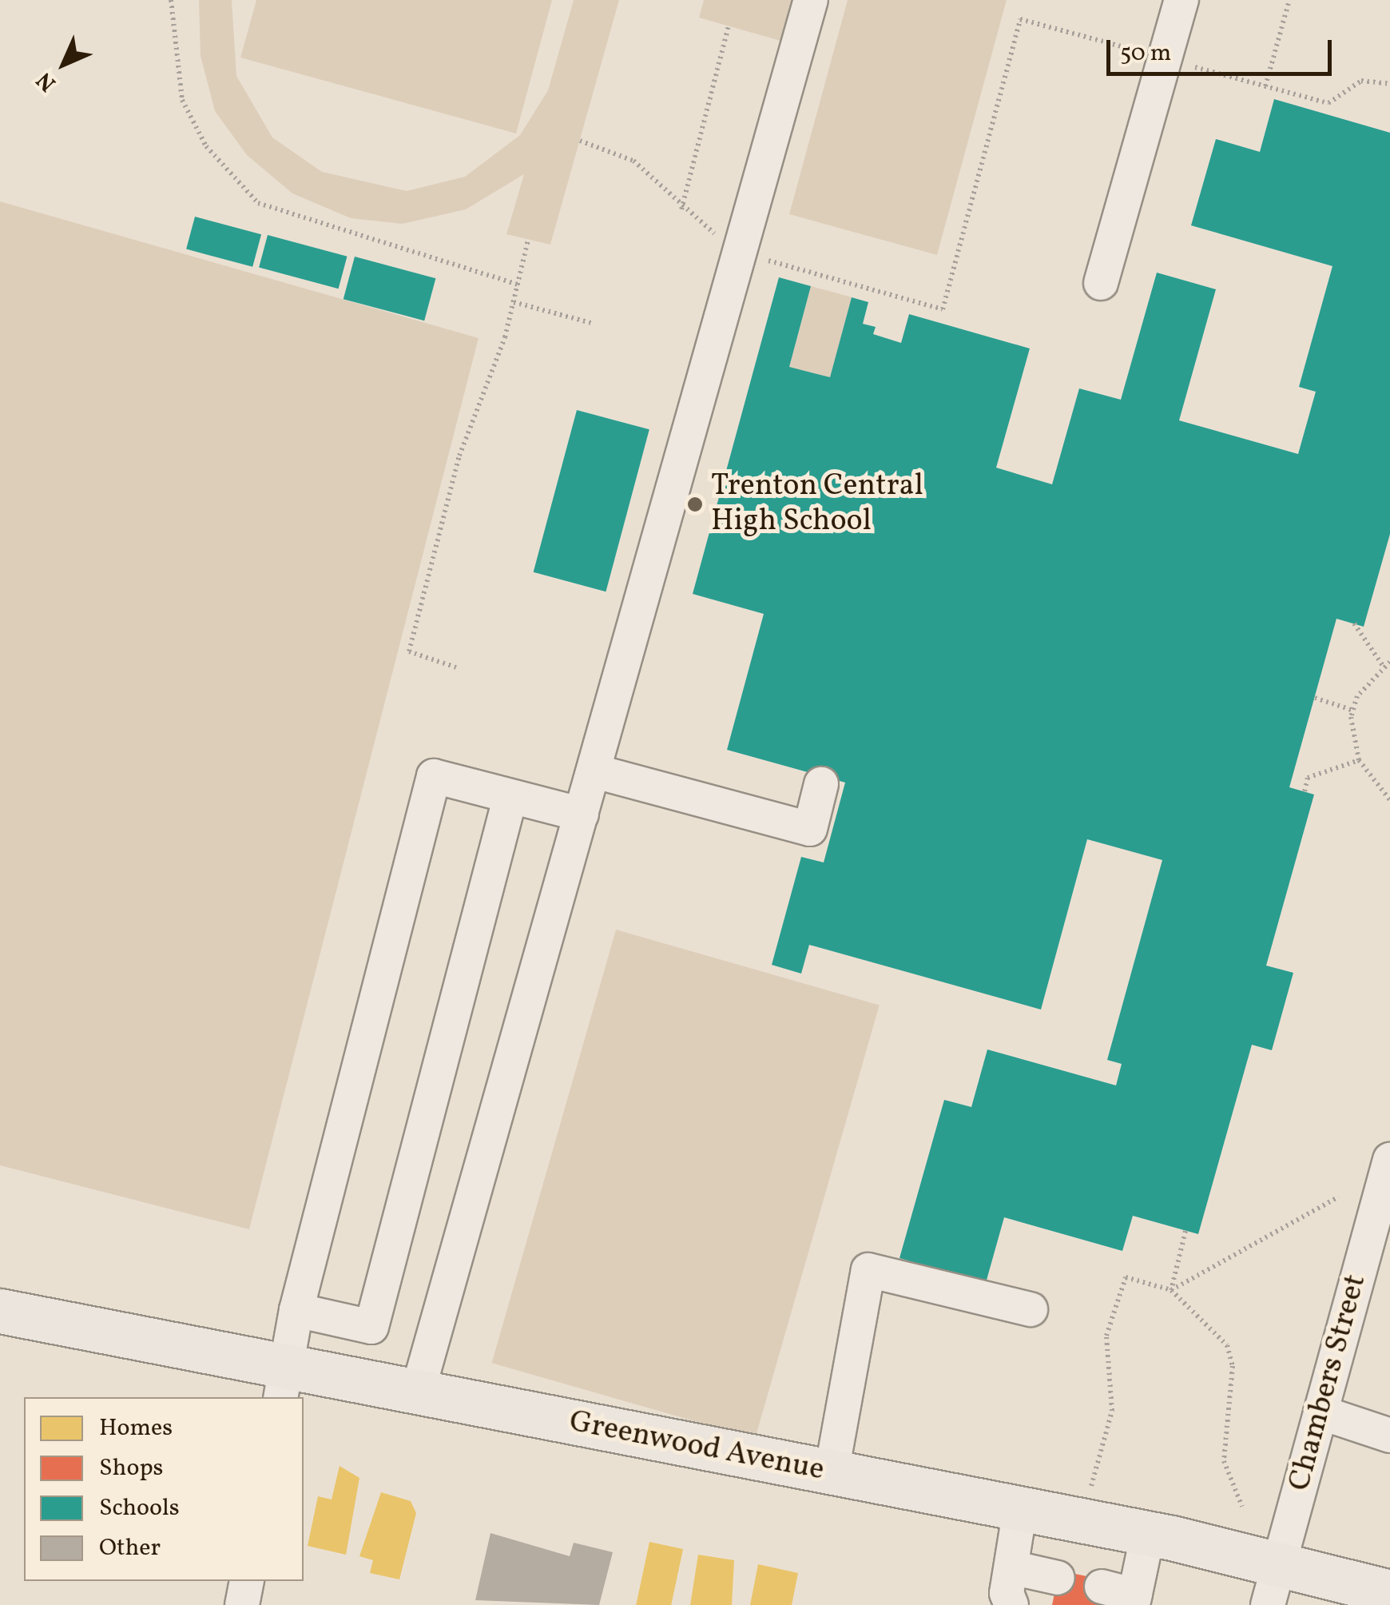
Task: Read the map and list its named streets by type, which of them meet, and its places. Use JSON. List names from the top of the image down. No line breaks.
{"streets":{"main road":["Greenwood Avenue"],"street":["Chambers Street"]},"crossings":[["Chambers Street","Greenwood Avenue"]],"places":["Trenton Central High School"],"legend":["Homes","Shops","Schools","Other"],"scale_bar":"50 m","north":"bottom left"}
